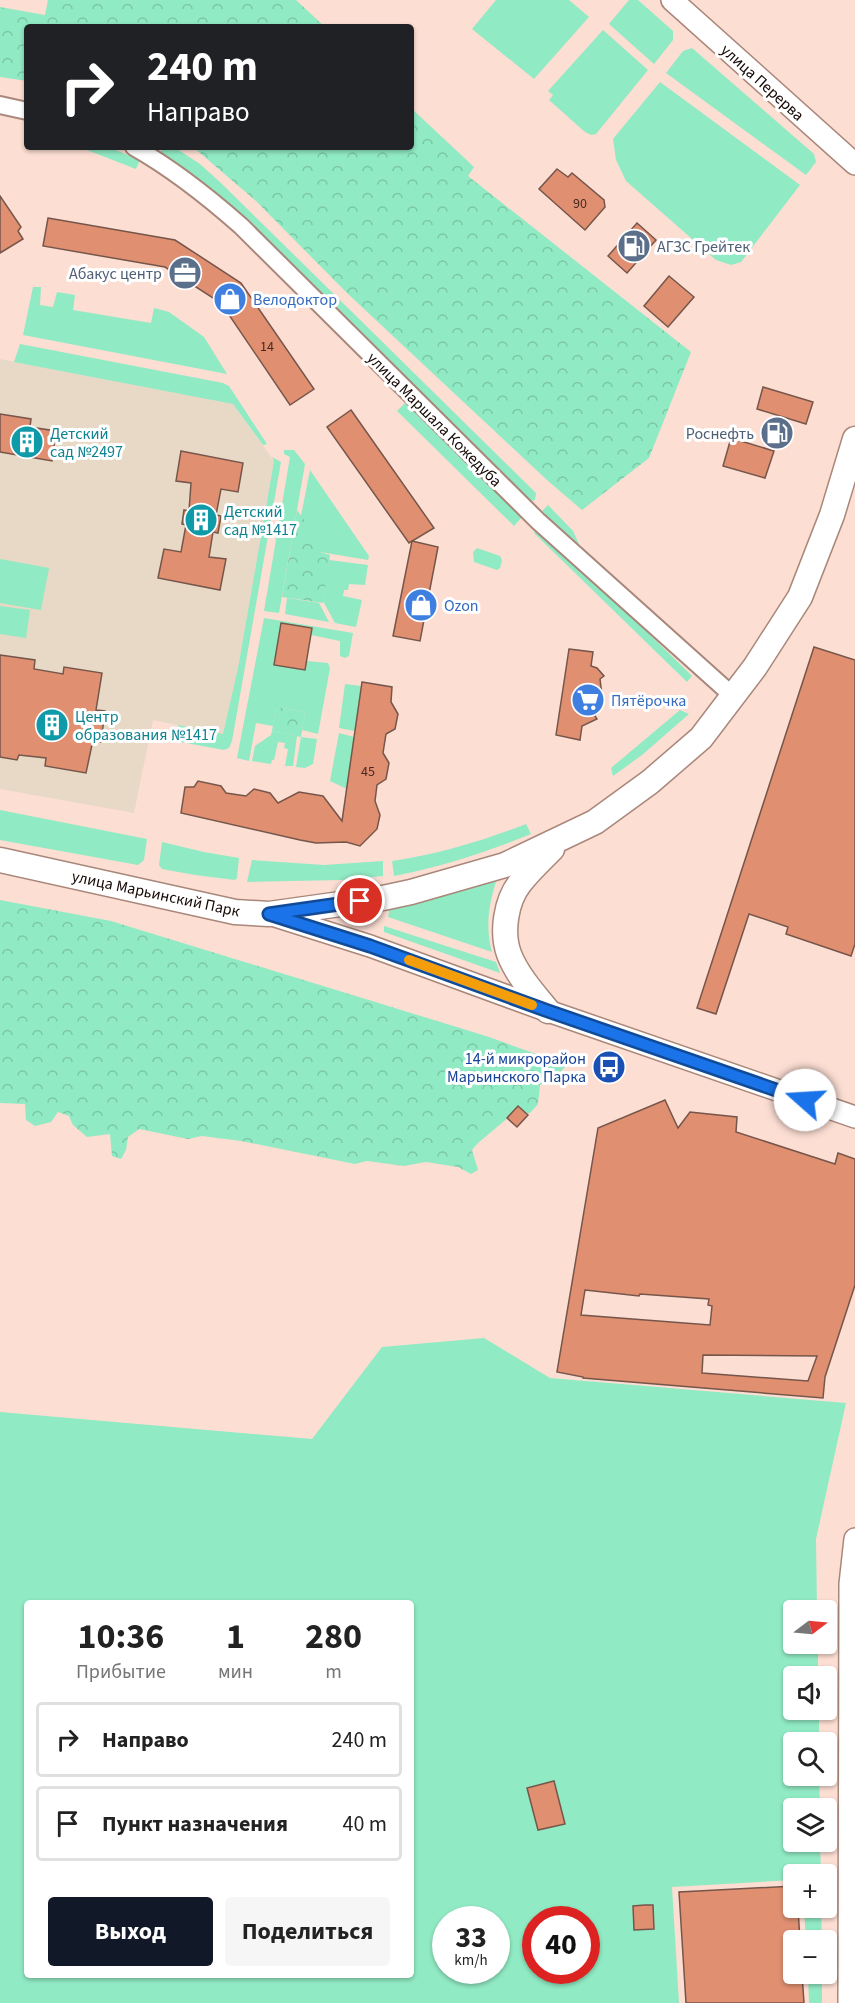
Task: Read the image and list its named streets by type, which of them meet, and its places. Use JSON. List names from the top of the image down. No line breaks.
{"streets":{"main road":["улица Марьинский Парк"],"street":["улица Перерва","улица Маршала Кожедуба"]},"places":{"fuel station":["АГЗС Грейтек","Роснефть"],"office":["Абакус центр"],"shop":["Велодоктор","Ozon"],"building":["Детский сад №2497","Детский сад №1417","Центр образования №1417"],"supermarket":["Пятёрочка"],"bus stop":["14-й микрорайон Марьинского Парка"]},"house_numbers":["90","14","45"],"north":"right","page":{"turn":["240 m","Направо"],"map_buttons":["+","−"],"eta":["10:36","Прибытие","1","мин","280","m"],"list":[{"name":"Направо","value":"240 m"},{"name":"Пункт назначения","value":"40 m"}],"buttons":["Выход","Поделиться"],"speed":"33 km/h","limit":"40"}}
